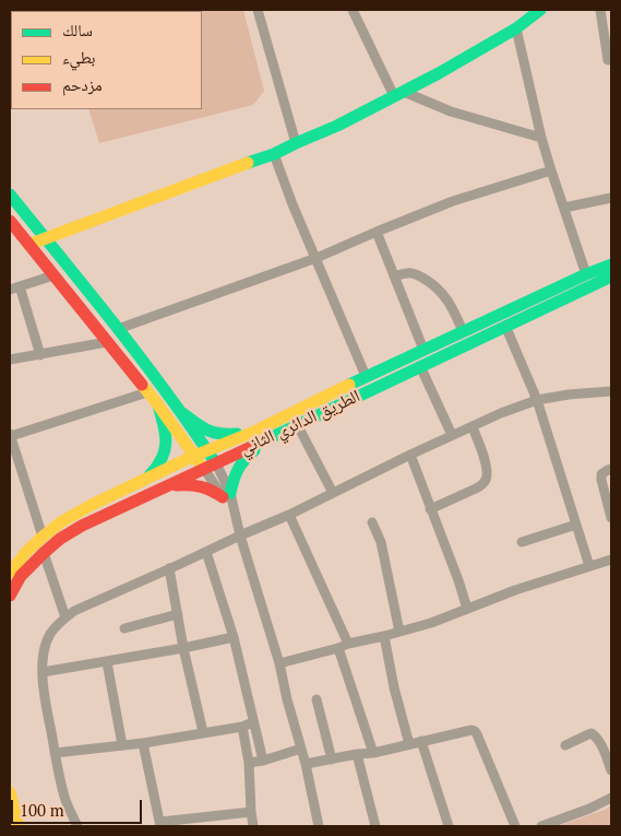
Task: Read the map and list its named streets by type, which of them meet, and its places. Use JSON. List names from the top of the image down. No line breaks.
{"streets":{"main road":["الطريق الدائري الثاني"]},"legend":["سالك","بطيء","مزدحم"],"scale_bar":"100 m"}
